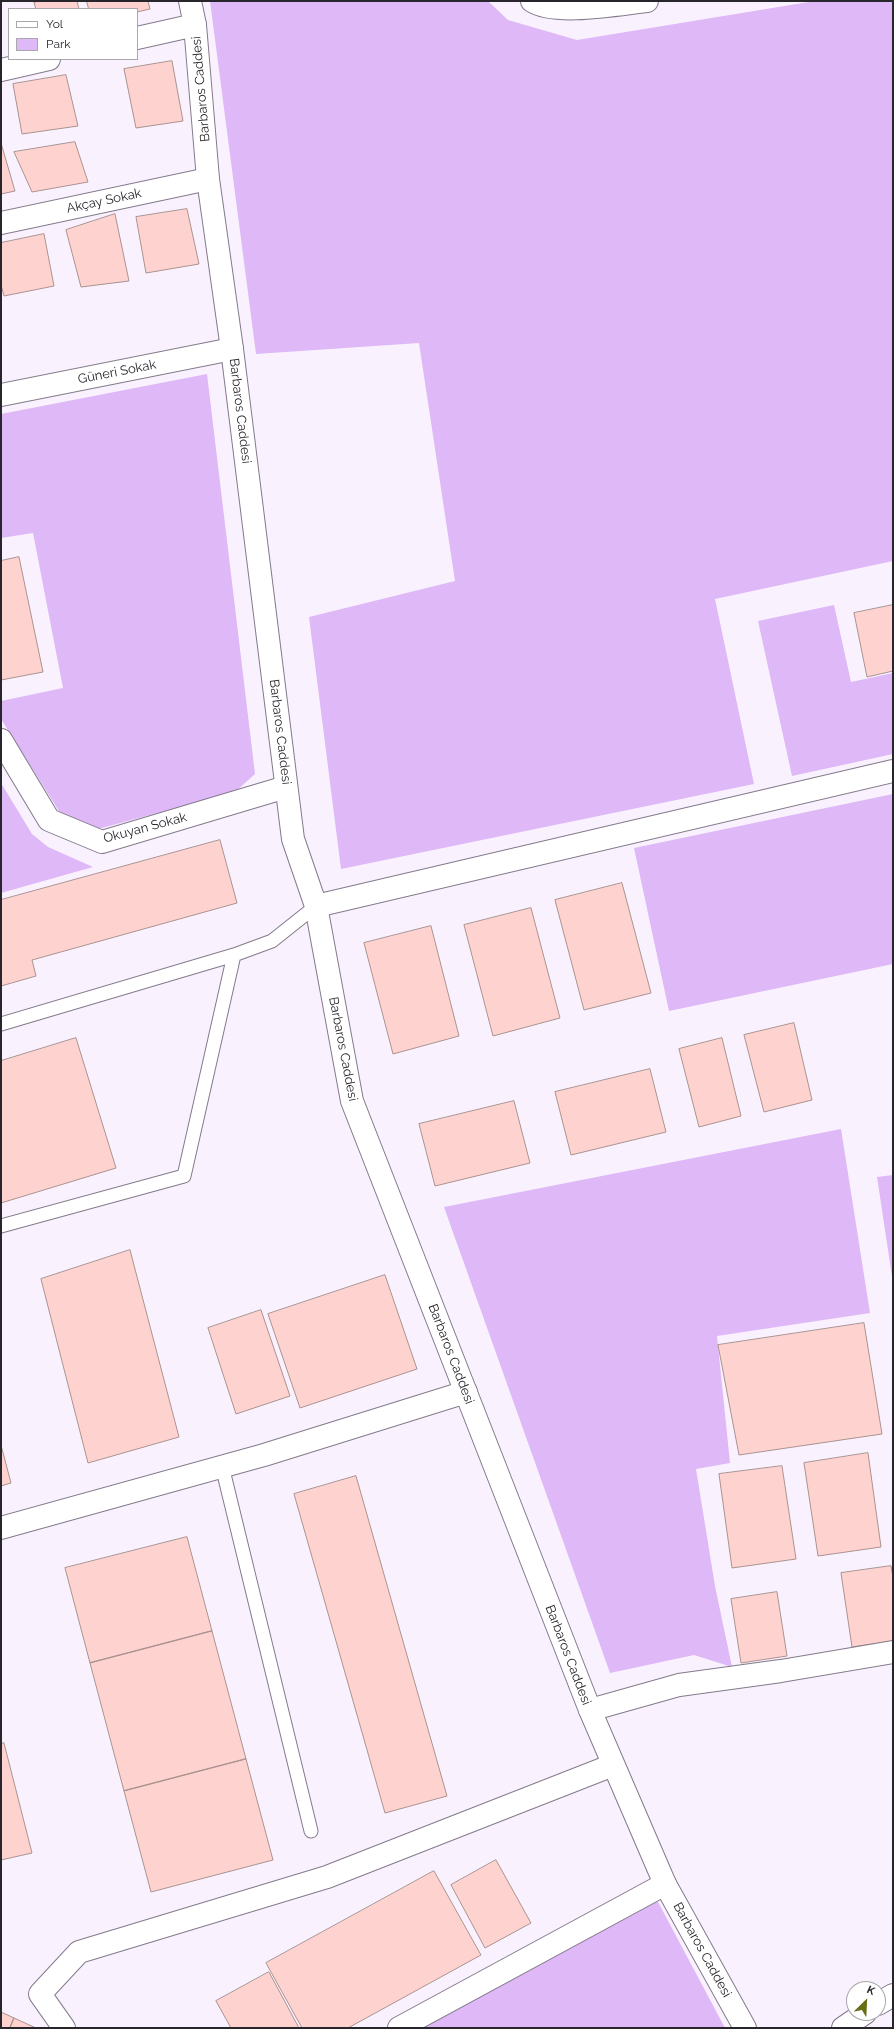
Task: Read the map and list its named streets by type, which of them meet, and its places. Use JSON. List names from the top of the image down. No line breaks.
{"streets":{"street":["Barbaros Caddesi","Akçay Sokak","Güneri Sokak","Okuyan Sokak"]},"crossings":[["Barbaros Caddesi","Akçay Sokak"],["Barbaros Caddesi","Güneri Sokak"],["Barbaros Caddesi","Okuyan Sokak"]],"legend":["Yol","Park"],"north":"top right"}
